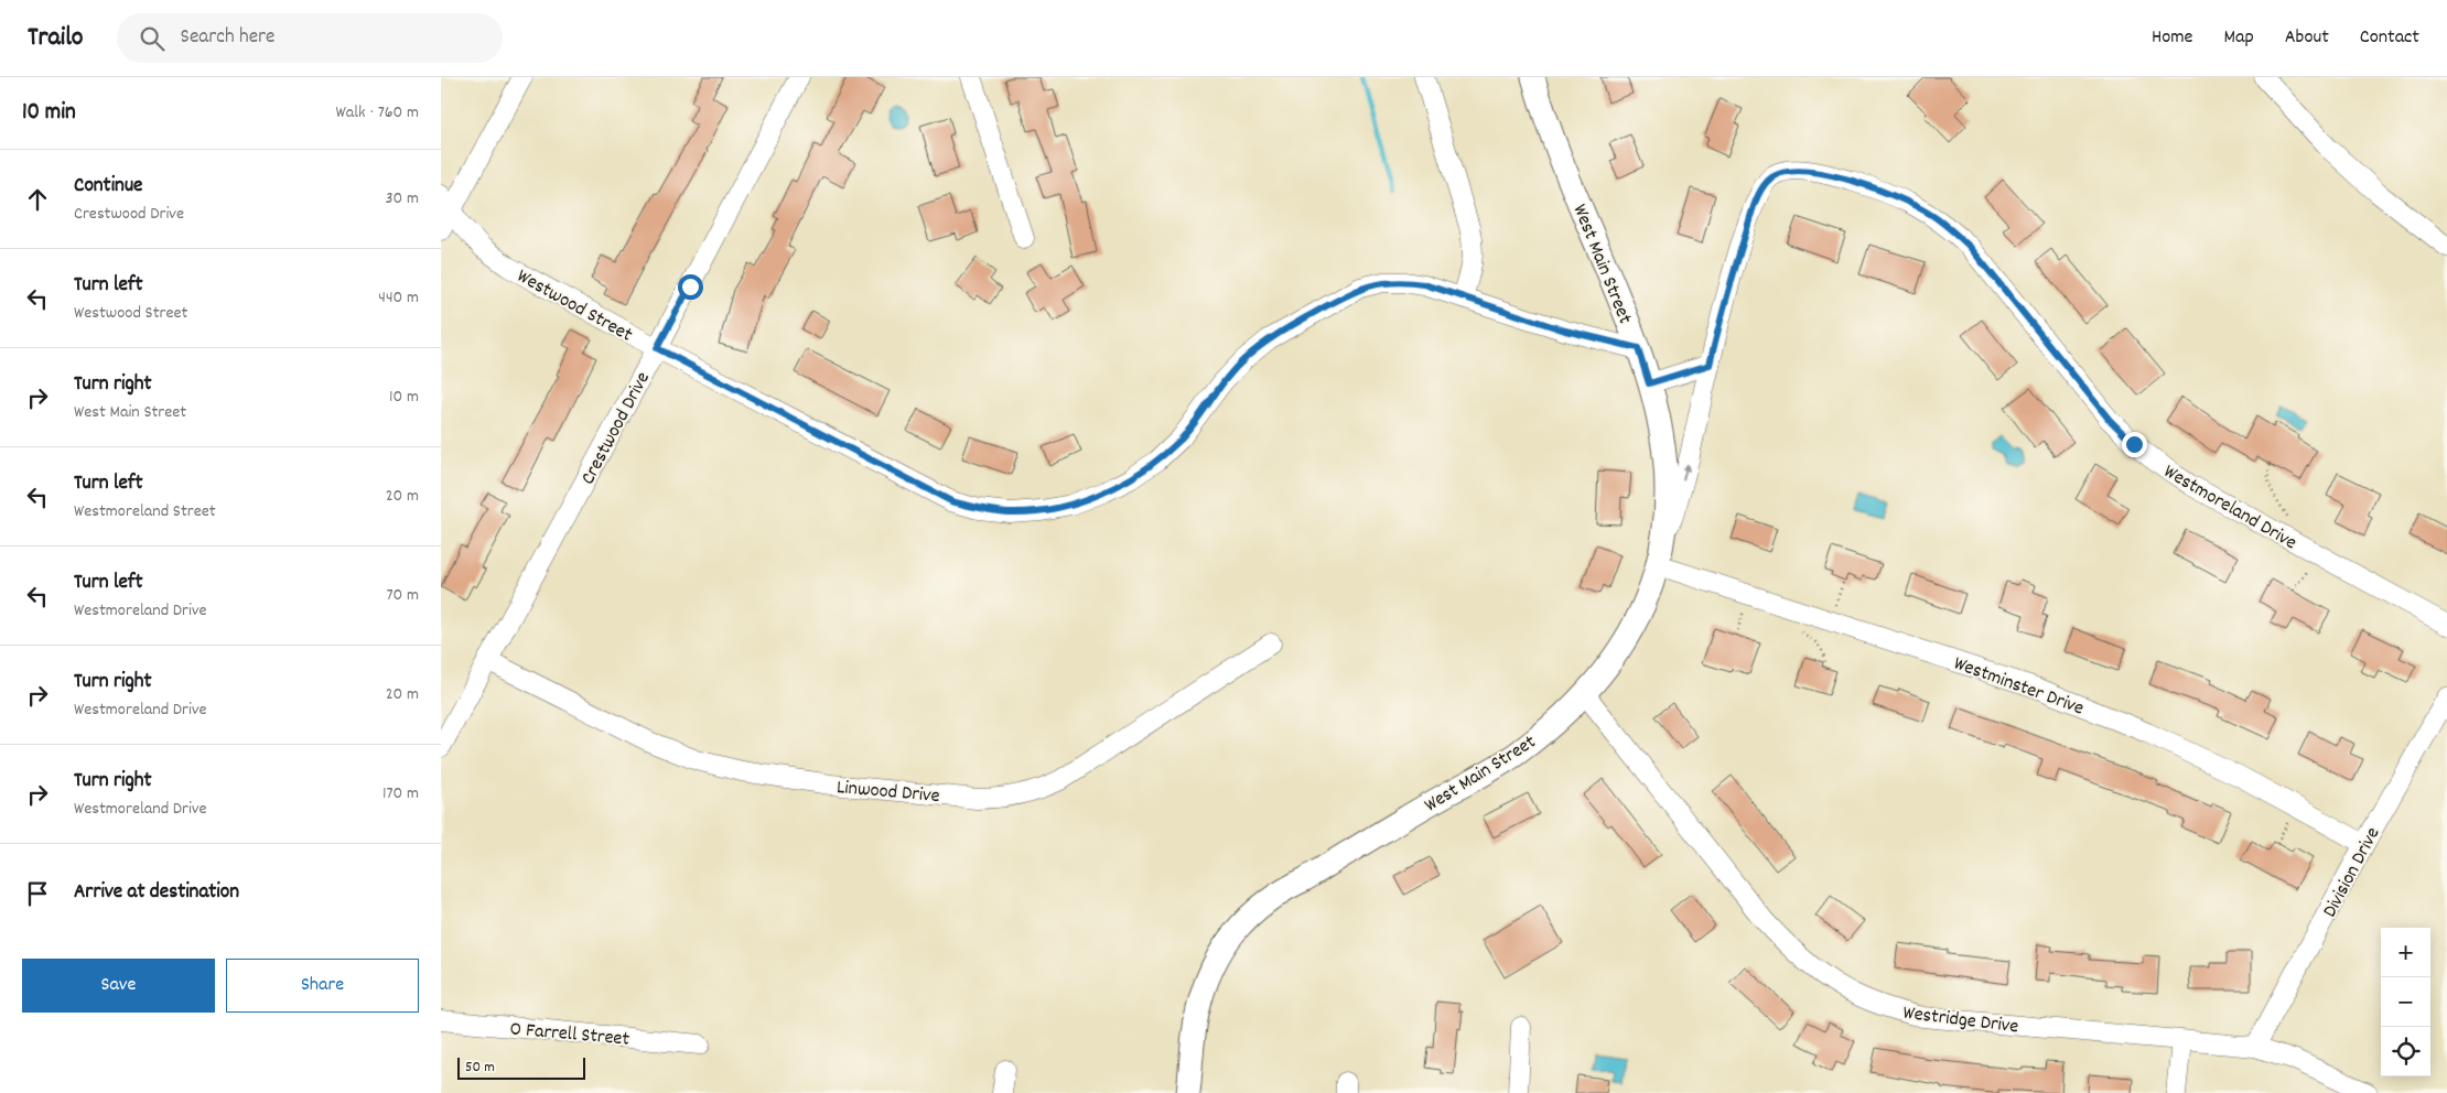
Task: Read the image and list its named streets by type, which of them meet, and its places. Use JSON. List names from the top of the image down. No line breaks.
{"streets":{"main road":["West Main Street"],"street":["Westwood Street","Crestwood Drive","Westmoreland Drive","Westminster Drive","Linwood Drive","Division Drive","Westridge Drive","O Farrell Street"]},"crossings":[["West Main Street","Westwood Street"],["West Main Street","Westmoreland Drive"],["West Main Street","Westminster Drive"],["West Main Street","Westridge Drive"],["Westwood Street","Crestwood Drive"],["Crestwood Drive","Linwood Drive"],["Westminster Drive","Division Drive"],["Division Drive","Westridge Drive"]],"scale_bar":"50 m","page":{"header":"Trailo","search":"Search here","nav":["Home","Map","About","Contact"],"heading":["10 min","Walk · 760 m"],"list":[["Continue","Crestwood Drive","30 m"],["Turn left","Westwood Street","440 m"],["Turn right","West Main Street","10 m"],["Turn left","Westmoreland Street","20 m"],["Turn left","Westmoreland Drive","70 m"],["Turn right","Westmoreland Drive","20 m"],["Turn right","Westmoreland Drive","170 m"],"Arrive at destination"],"map_buttons":["+","−"],"buttons":["Save","Share"],"scale":"50 m"}}
